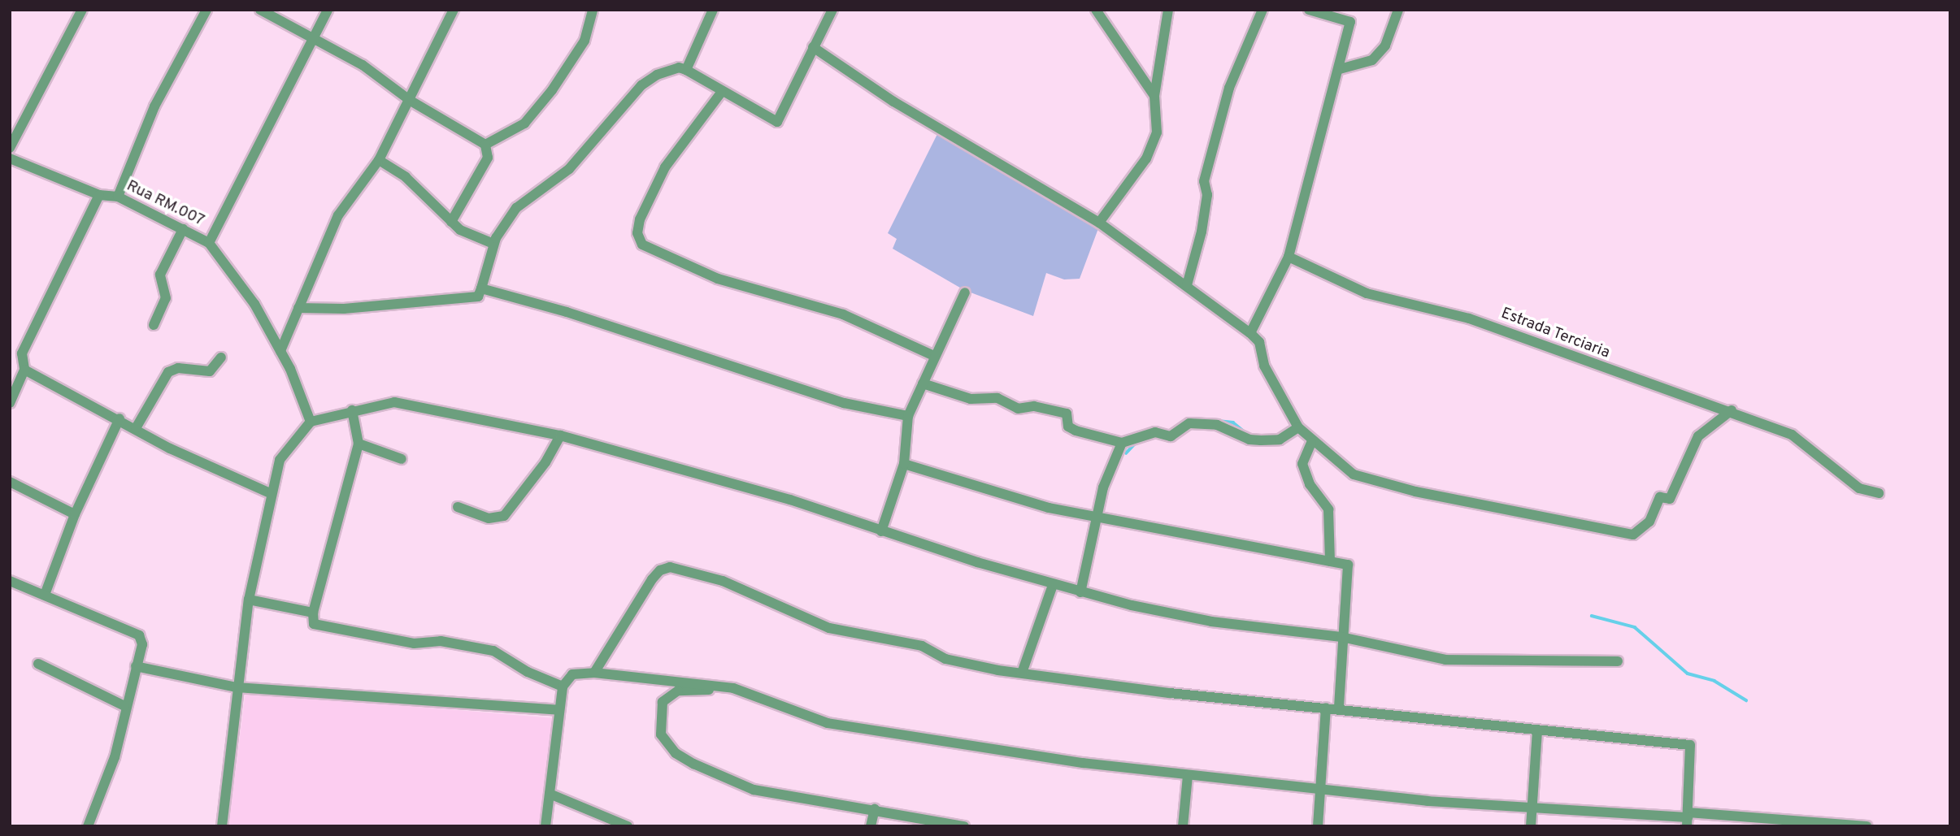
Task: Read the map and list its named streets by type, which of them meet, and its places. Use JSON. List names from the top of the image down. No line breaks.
{"streets":{"street":["Rua RM.007","Estrada Terciaria"]}}
